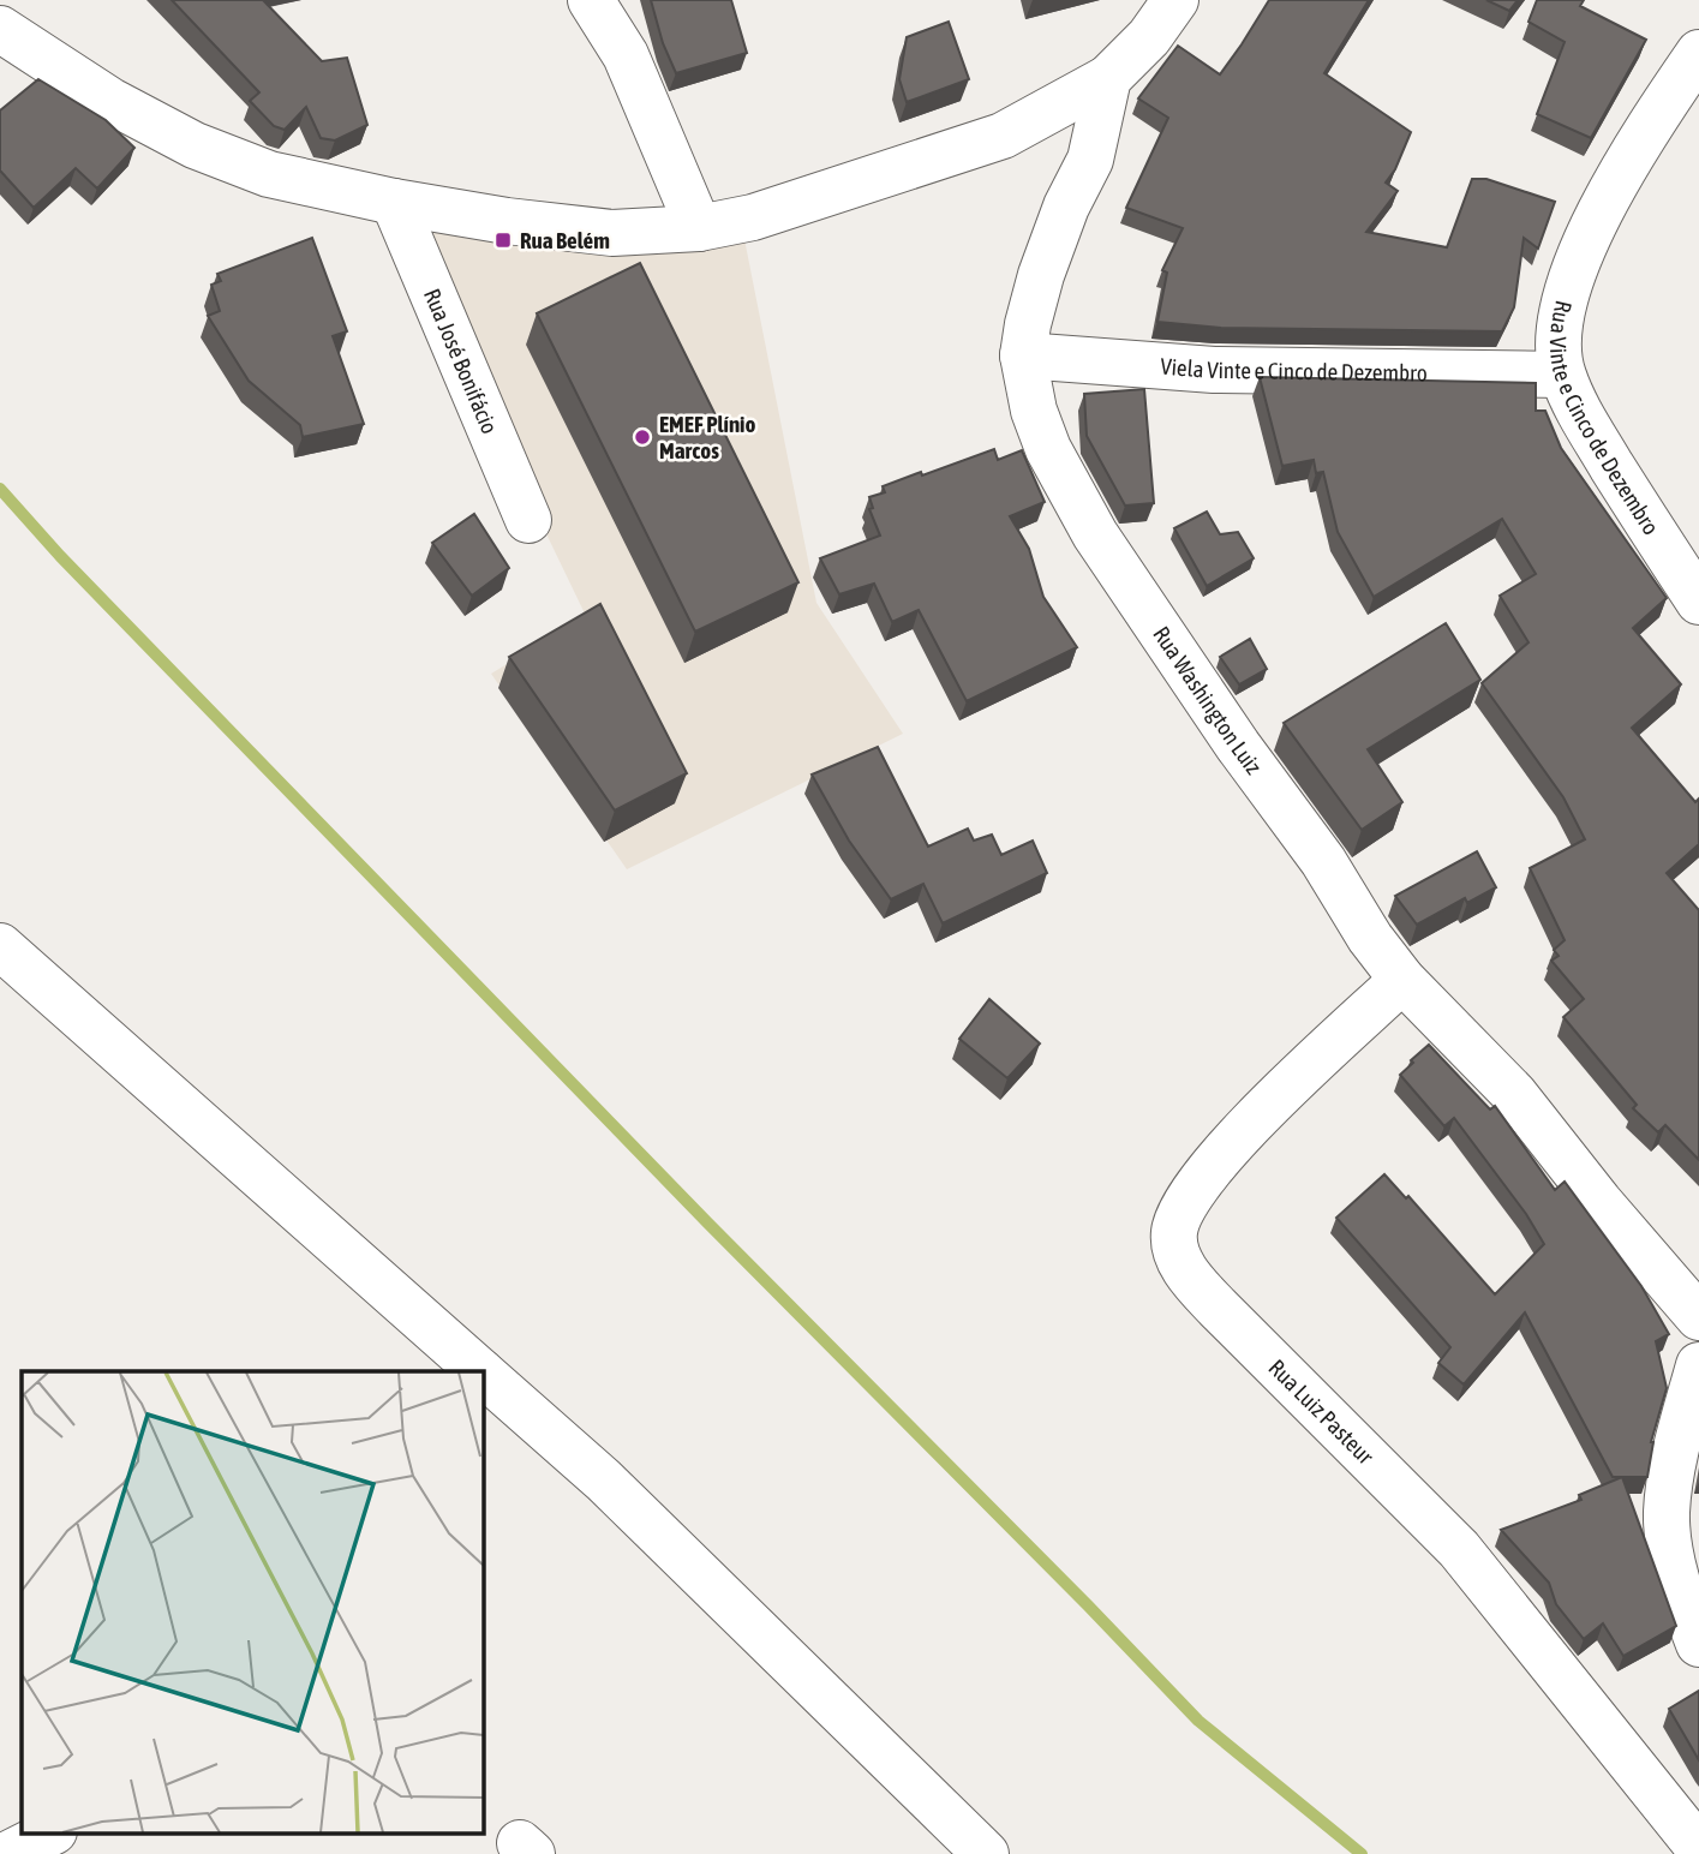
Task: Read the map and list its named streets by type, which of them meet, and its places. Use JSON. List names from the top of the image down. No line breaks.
{"streets":{"street":["Rua José Bonifácio","Viela Vinte e Cinco de Dezembro","Rua Vinte e Cinco de Dezembro","Rua Washington Luiz","Rua Luiz Pasteur"]},"crossings":[["Viela Vinte e Cinco de Dezembro","Rua Vinte e Cinco de Dezembro"],["Viela Vinte e Cinco de Dezembro","Rua Washington Luiz"],["Rua Washington Luiz","Rua Luiz Pasteur"]],"places":{"transit":["Rua Belém"],"other":["EMEF Plínio Marcos"]}}
